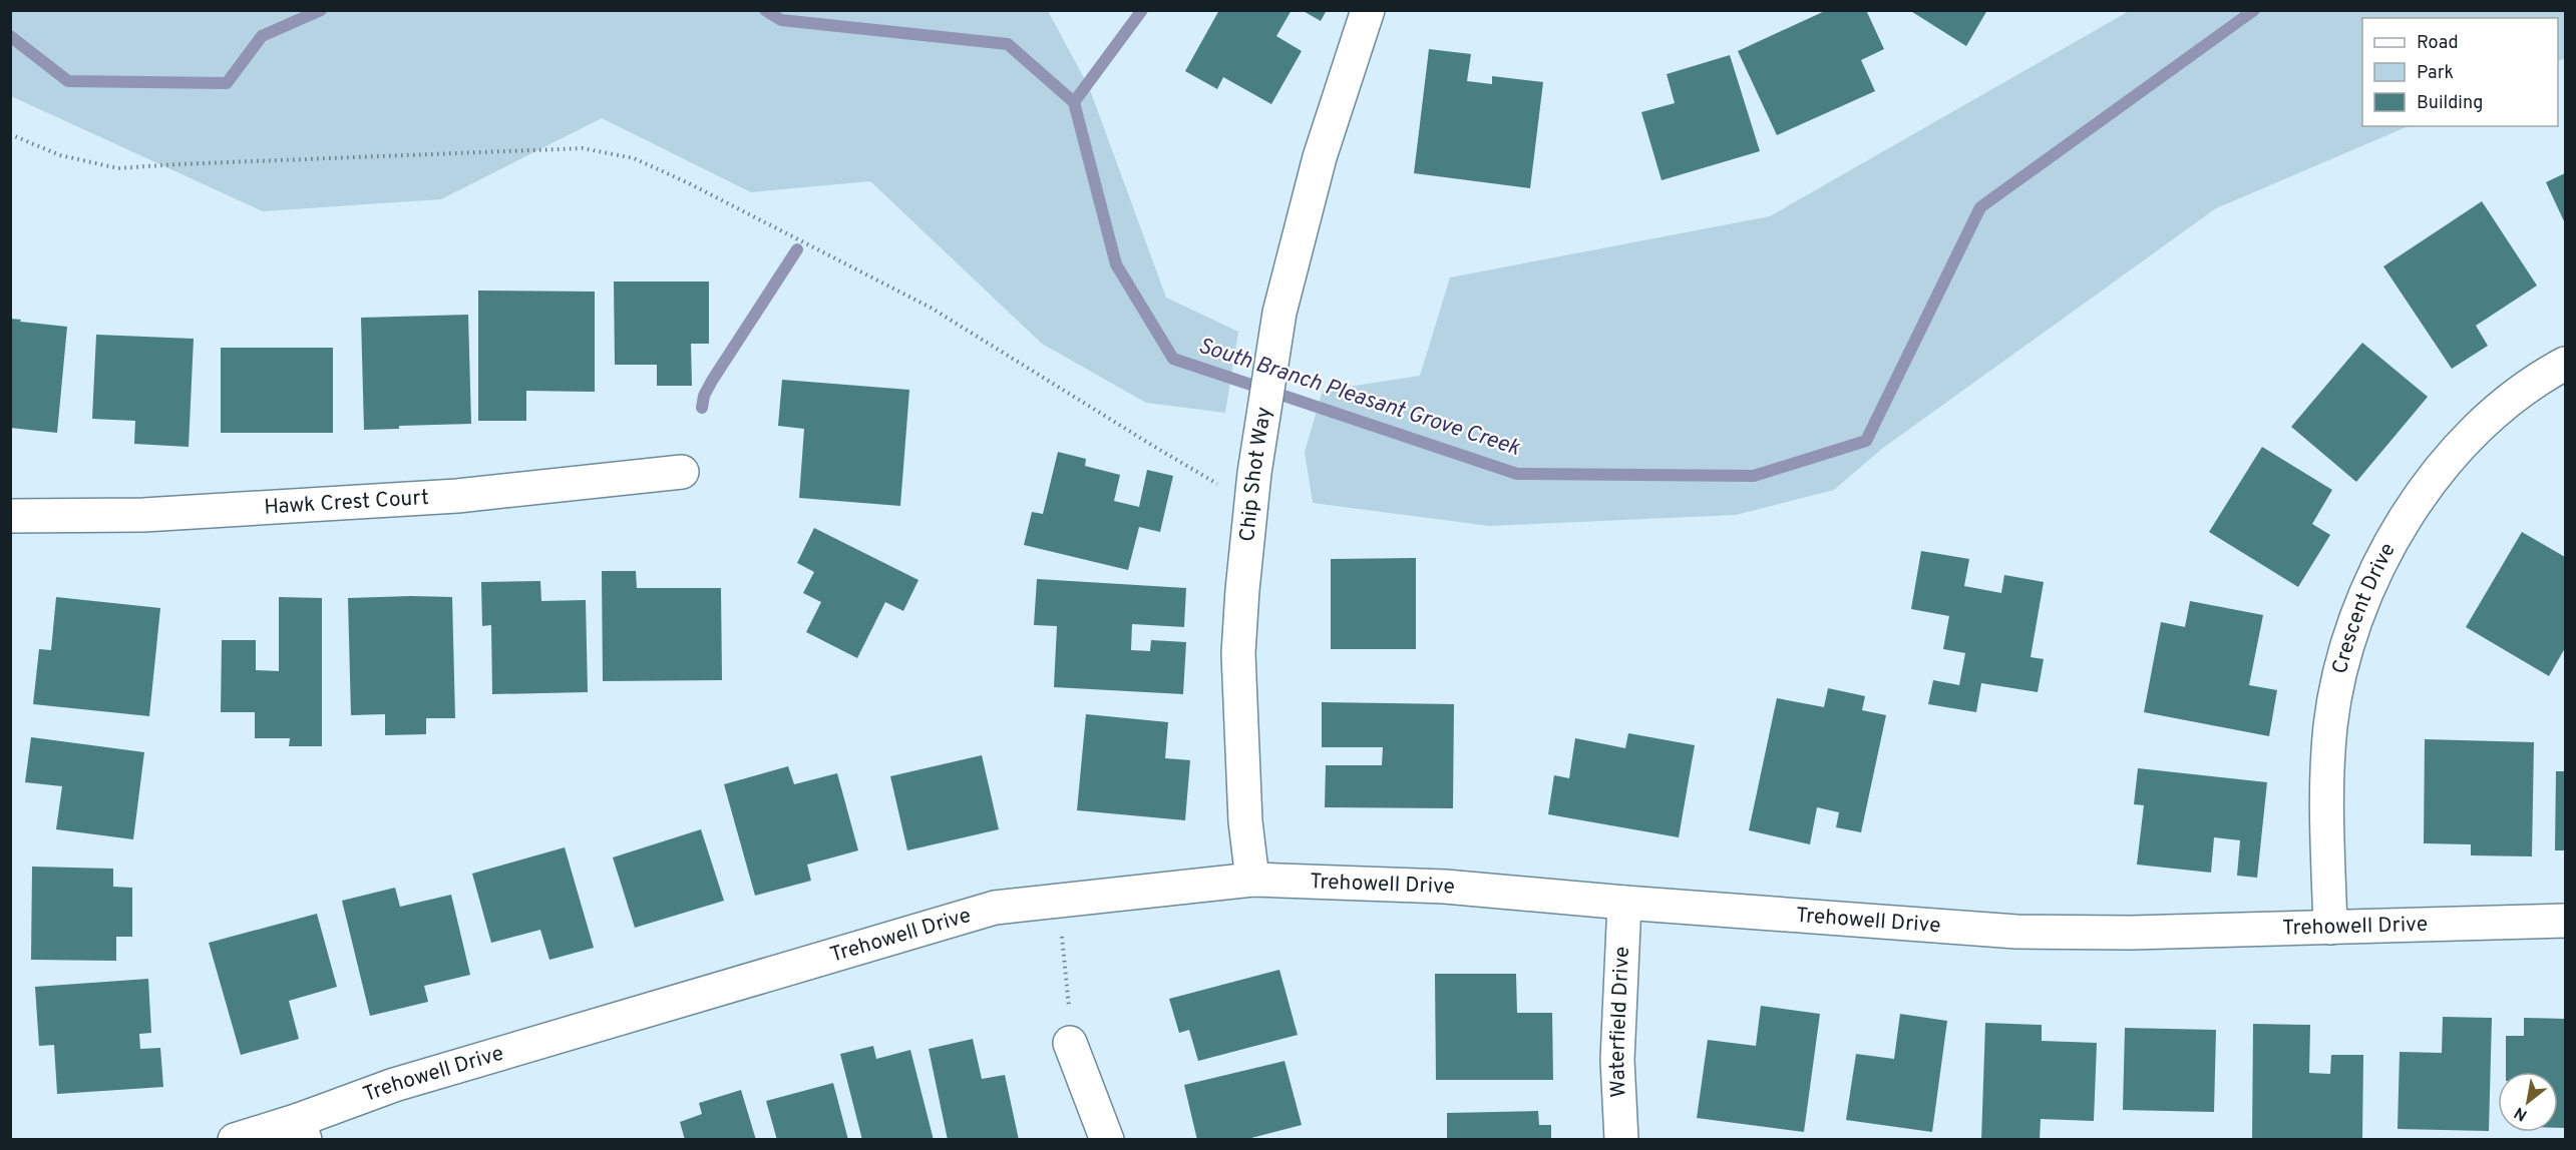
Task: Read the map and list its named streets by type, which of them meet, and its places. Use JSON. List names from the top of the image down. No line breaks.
{"streets":{"street":["Chip Shot Way","Hawk Crest Court","Crescent Drive","Trehowell Drive","Waterfield Drive"]},"crossings":[["Chip Shot Way","Trehowell Drive"],["Crescent Drive","Trehowell Drive"],["Trehowell Drive","Waterfield Drive"]],"water":["South Branch Pleasant Grove Creek"],"legend":["Road","Park","Building"],"north":"bottom left"}
